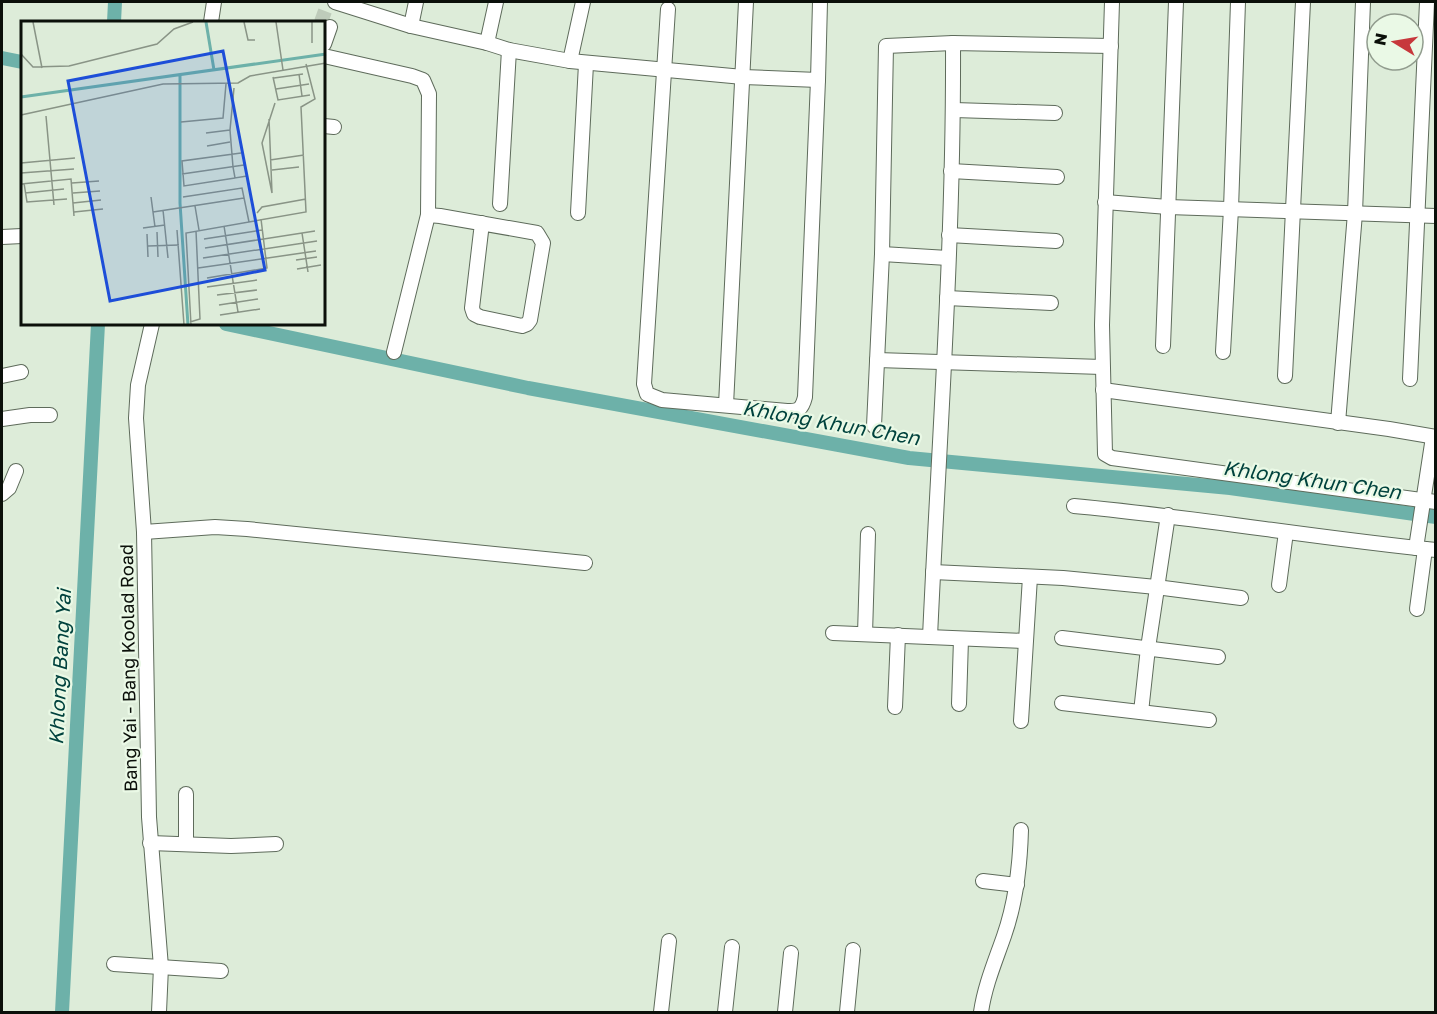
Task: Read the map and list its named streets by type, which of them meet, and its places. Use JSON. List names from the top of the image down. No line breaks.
{"streets":{"street":["Bang Yai - Bang Koolad Road"]},"water":["Khlong Khun Chen","Khlong Bang Yai"],"north":"left"}
